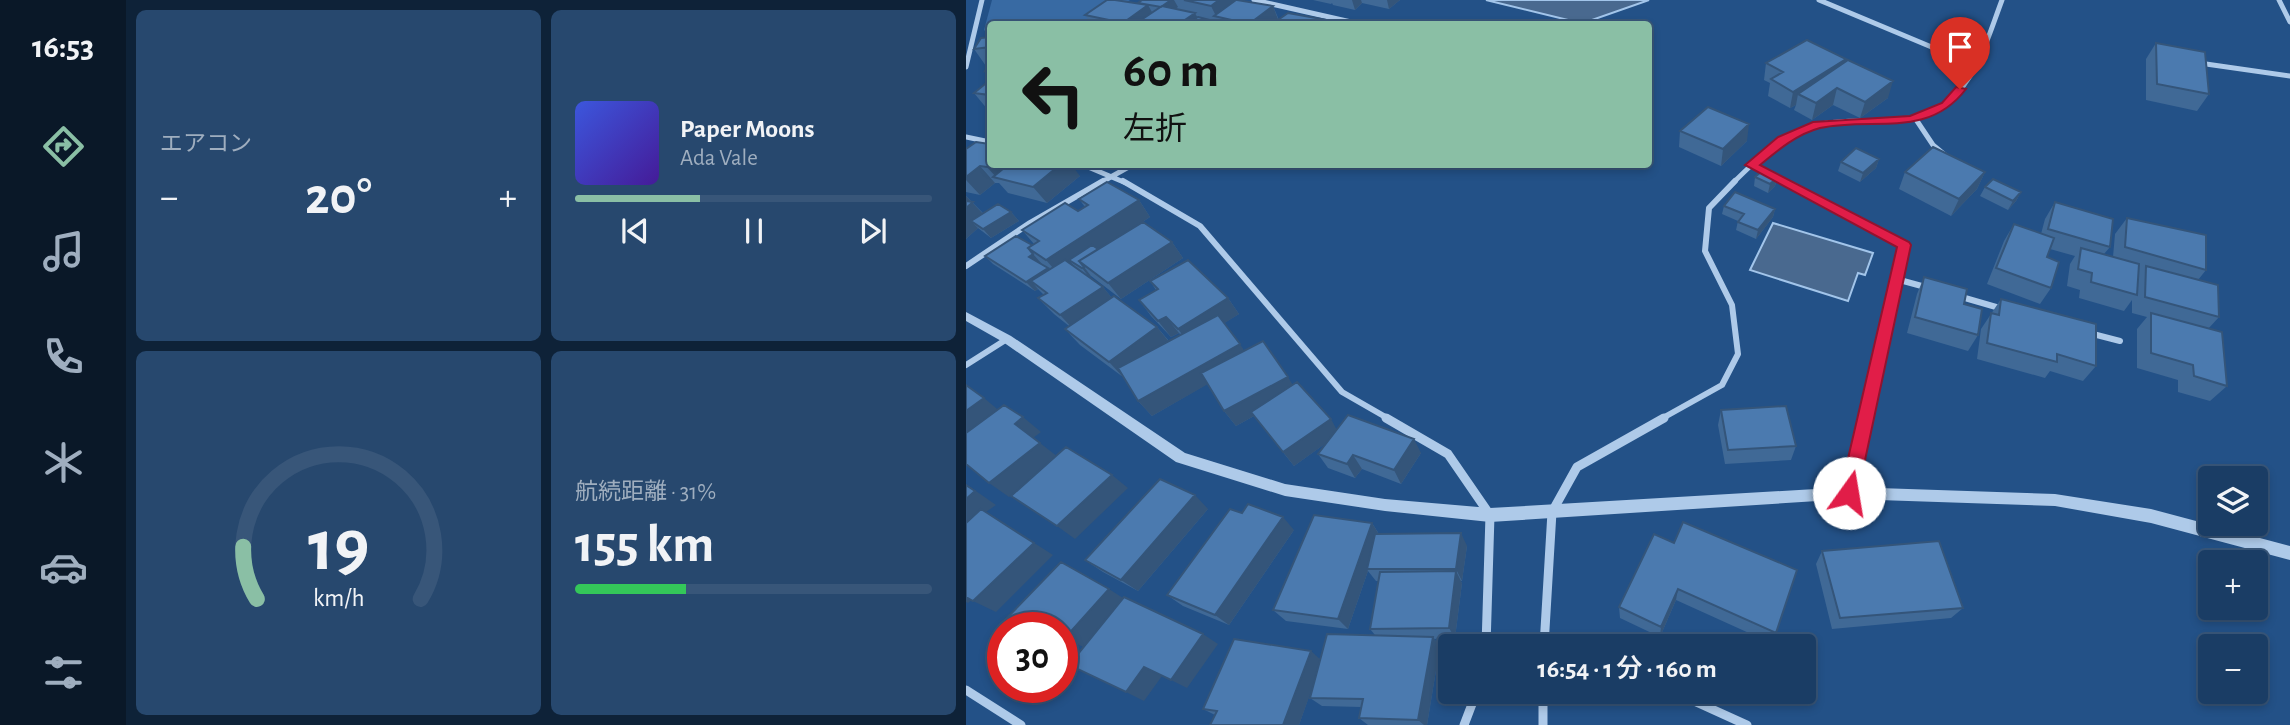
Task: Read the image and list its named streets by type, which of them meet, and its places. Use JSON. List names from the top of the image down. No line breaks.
{"page":{"tabs":"16:53","tile":["エアコン",["航続距離 · 31%","155 km"]],"turn":["60 m","左折"],"song":["Paper Moons","Ada Vale"],"heat":["−","20°","+"],"map_buttons":["+","−"],"limit":"30","trip":"16:54 · 1 分 · 160 m","gauge":["19","km/h"]}}
